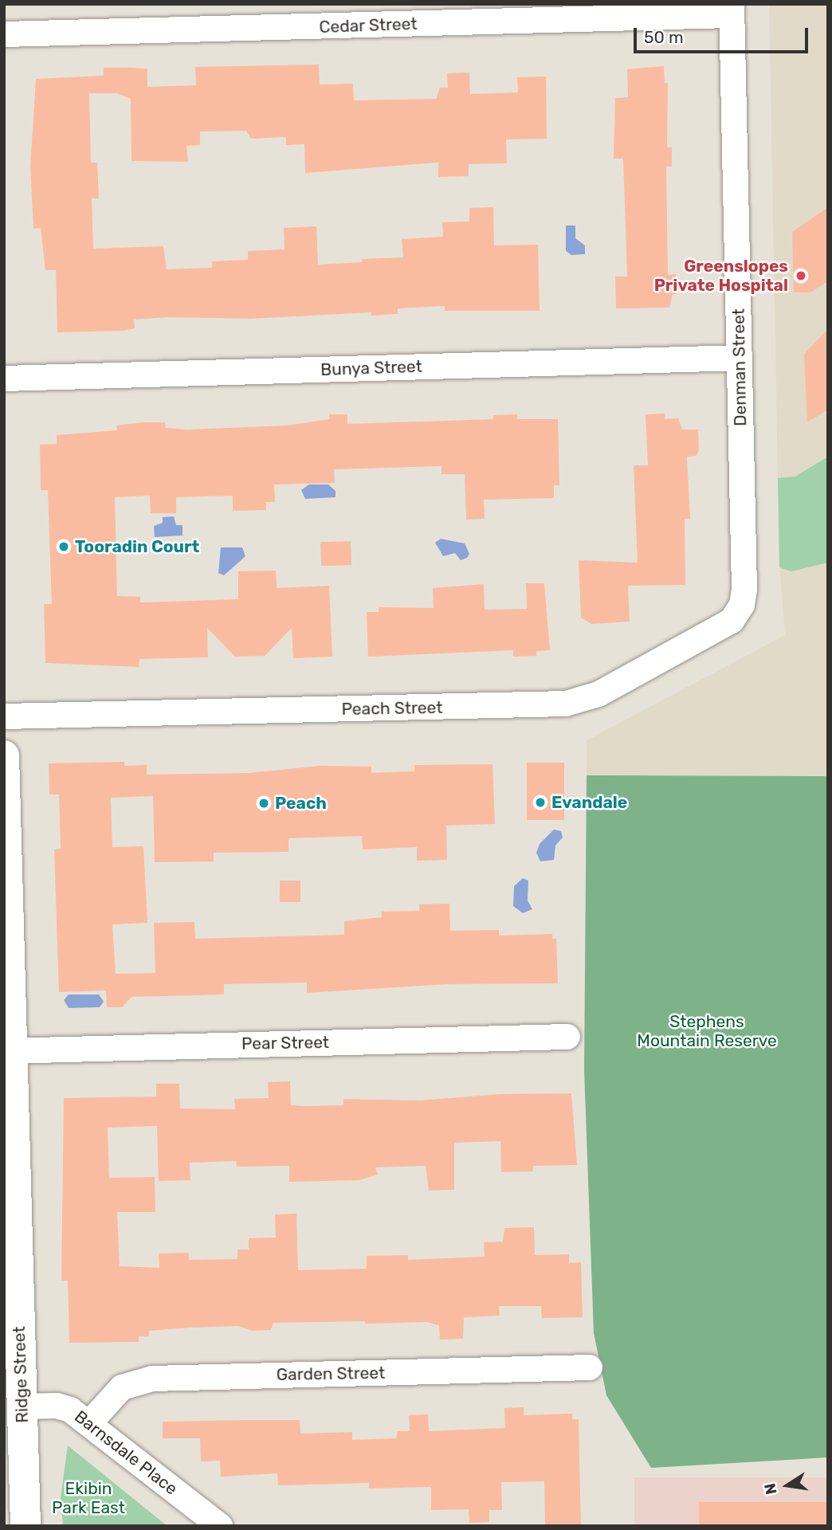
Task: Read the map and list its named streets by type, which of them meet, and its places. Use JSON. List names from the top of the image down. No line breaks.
{"streets":{"street":["Cedar Street","Denman Street","Bunya Street","Peach Street","Pear Street","Garden Street","Ridge Street","Barnsdale Place"]},"crossings":[["Cedar Street","Denman Street"],["Denman Street","Bunya Street"],["Denman Street","Peach Street"],["Pear Street","Ridge Street"],["Garden Street","Barnsdale Place"],["Ridge Street","Barnsdale Place"]],"parks":["Stephens Mountain Reserve","Ekibin Park East"],"places":["Greenslopes Private Hospital","Tooradin Court","Evandale","Peach"],"scale_bar":"50 m","north":"left"}
